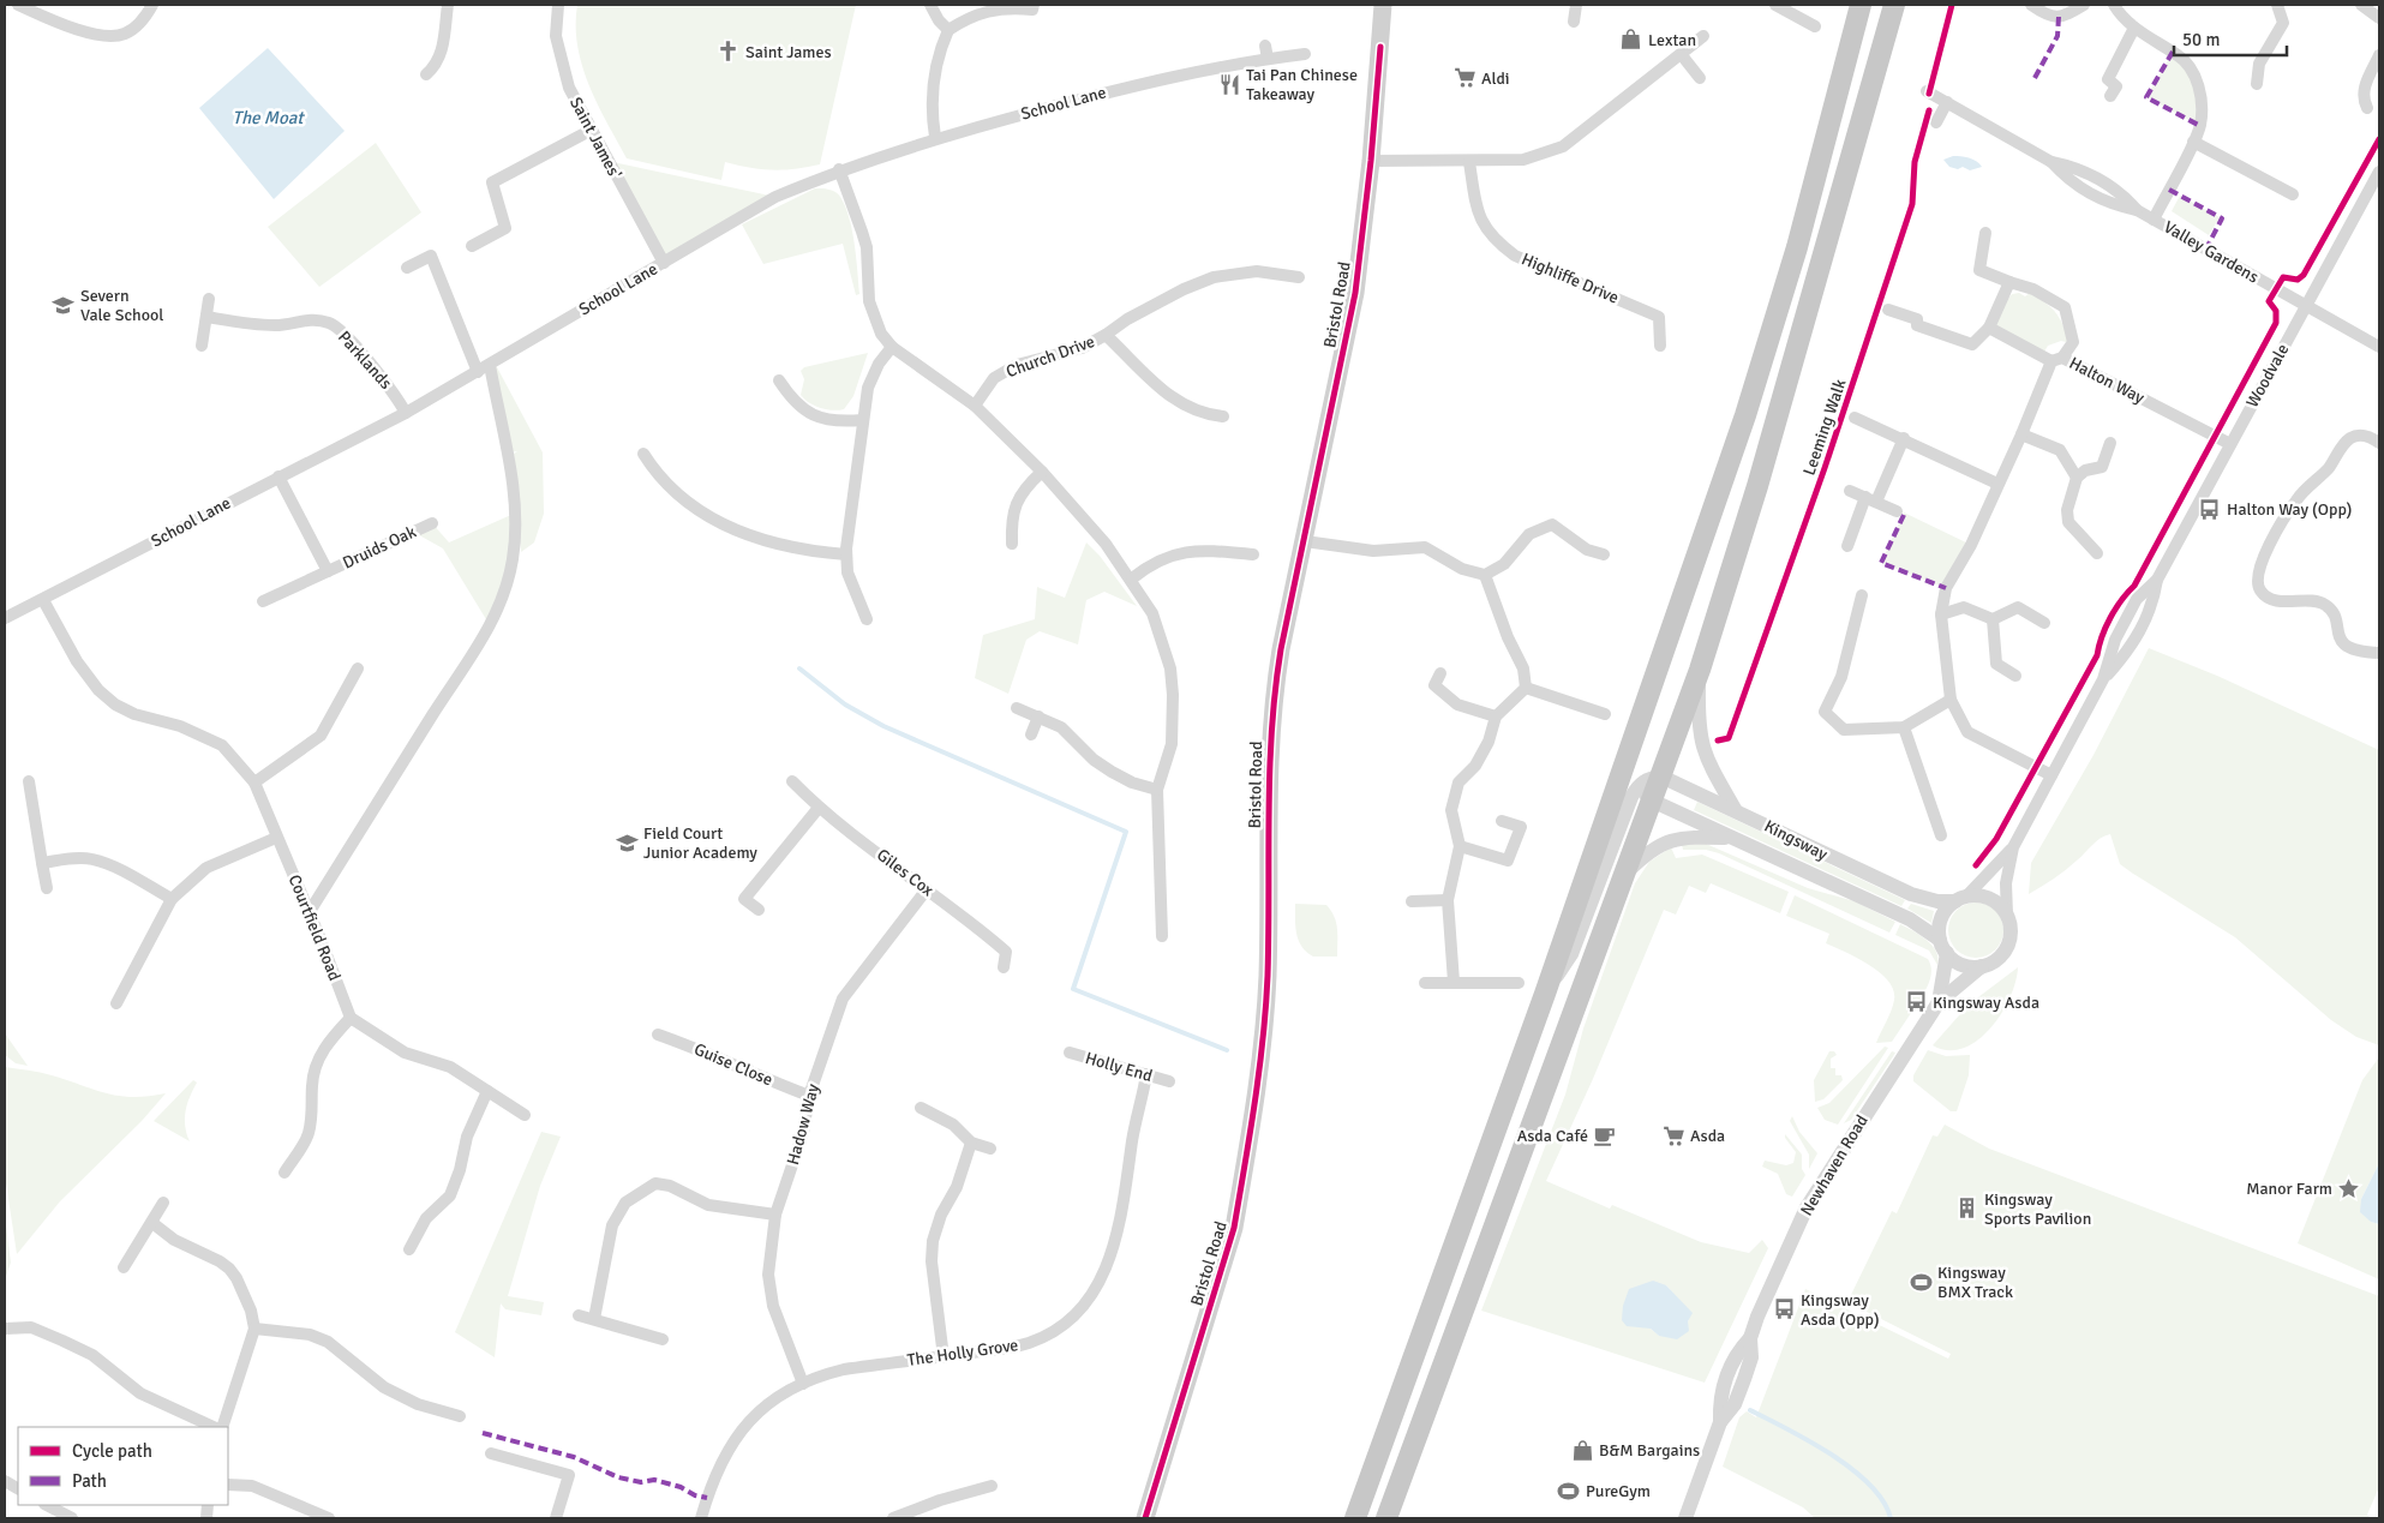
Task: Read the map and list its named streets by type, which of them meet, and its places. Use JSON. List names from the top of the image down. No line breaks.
{"streets":{"main road":["Bristol Road"],"street":["School Lane","Saint James'","Valley Gardens","Highliffe Drive","Church Drive","Parklands","Woodvale","Halton Way","Druids Oak","Kingsway","Giles Cox","Courtfield Road","Guise Close","Holly End","Hadow Way","Newhaven Road","The Holly Grove"],"cycle path":["Leeming Walk"]},"crossings":[["School Lane","Saint James'"],["School Lane","Parklands"],["School Lane","Druids Oak"],["School Lane","Courtfield Road"],["Valley Gardens","Woodvale"],["Woodvale","Halton Way"],["Woodvale","Kingsway"],["Woodvale","Newhaven Road"],["Kingsway","Newhaven Road"],["Giles Cox","Hadow Way"],["Guise Close","Hadow Way"],["Holly End","The Holly Grove"],["Hadow Way","The Holly Grove"]],"water":["The Moat"],"places":{"shop":["Lextan","B&M Bargains"],"church":["Saint James"],"supermarket":["Aldi","Asda"],"restaurant":["Tai Pan Chinese Takeaway"],"school or university":["Severn Vale School","Field Court Junior Academy"],"bus stop":["Halton Way (Opp)","Kingsway Asda","Kingsway Asda (Opp)"],"cafe":["Asda Café"],"place":["Manor Farm"],"building":["Kingsway Sports Pavilion"],"sports":["Kingsway BMX Track","PureGym"]},"legend":["Cycle path","Path"],"scale_bar":"50 m"}
